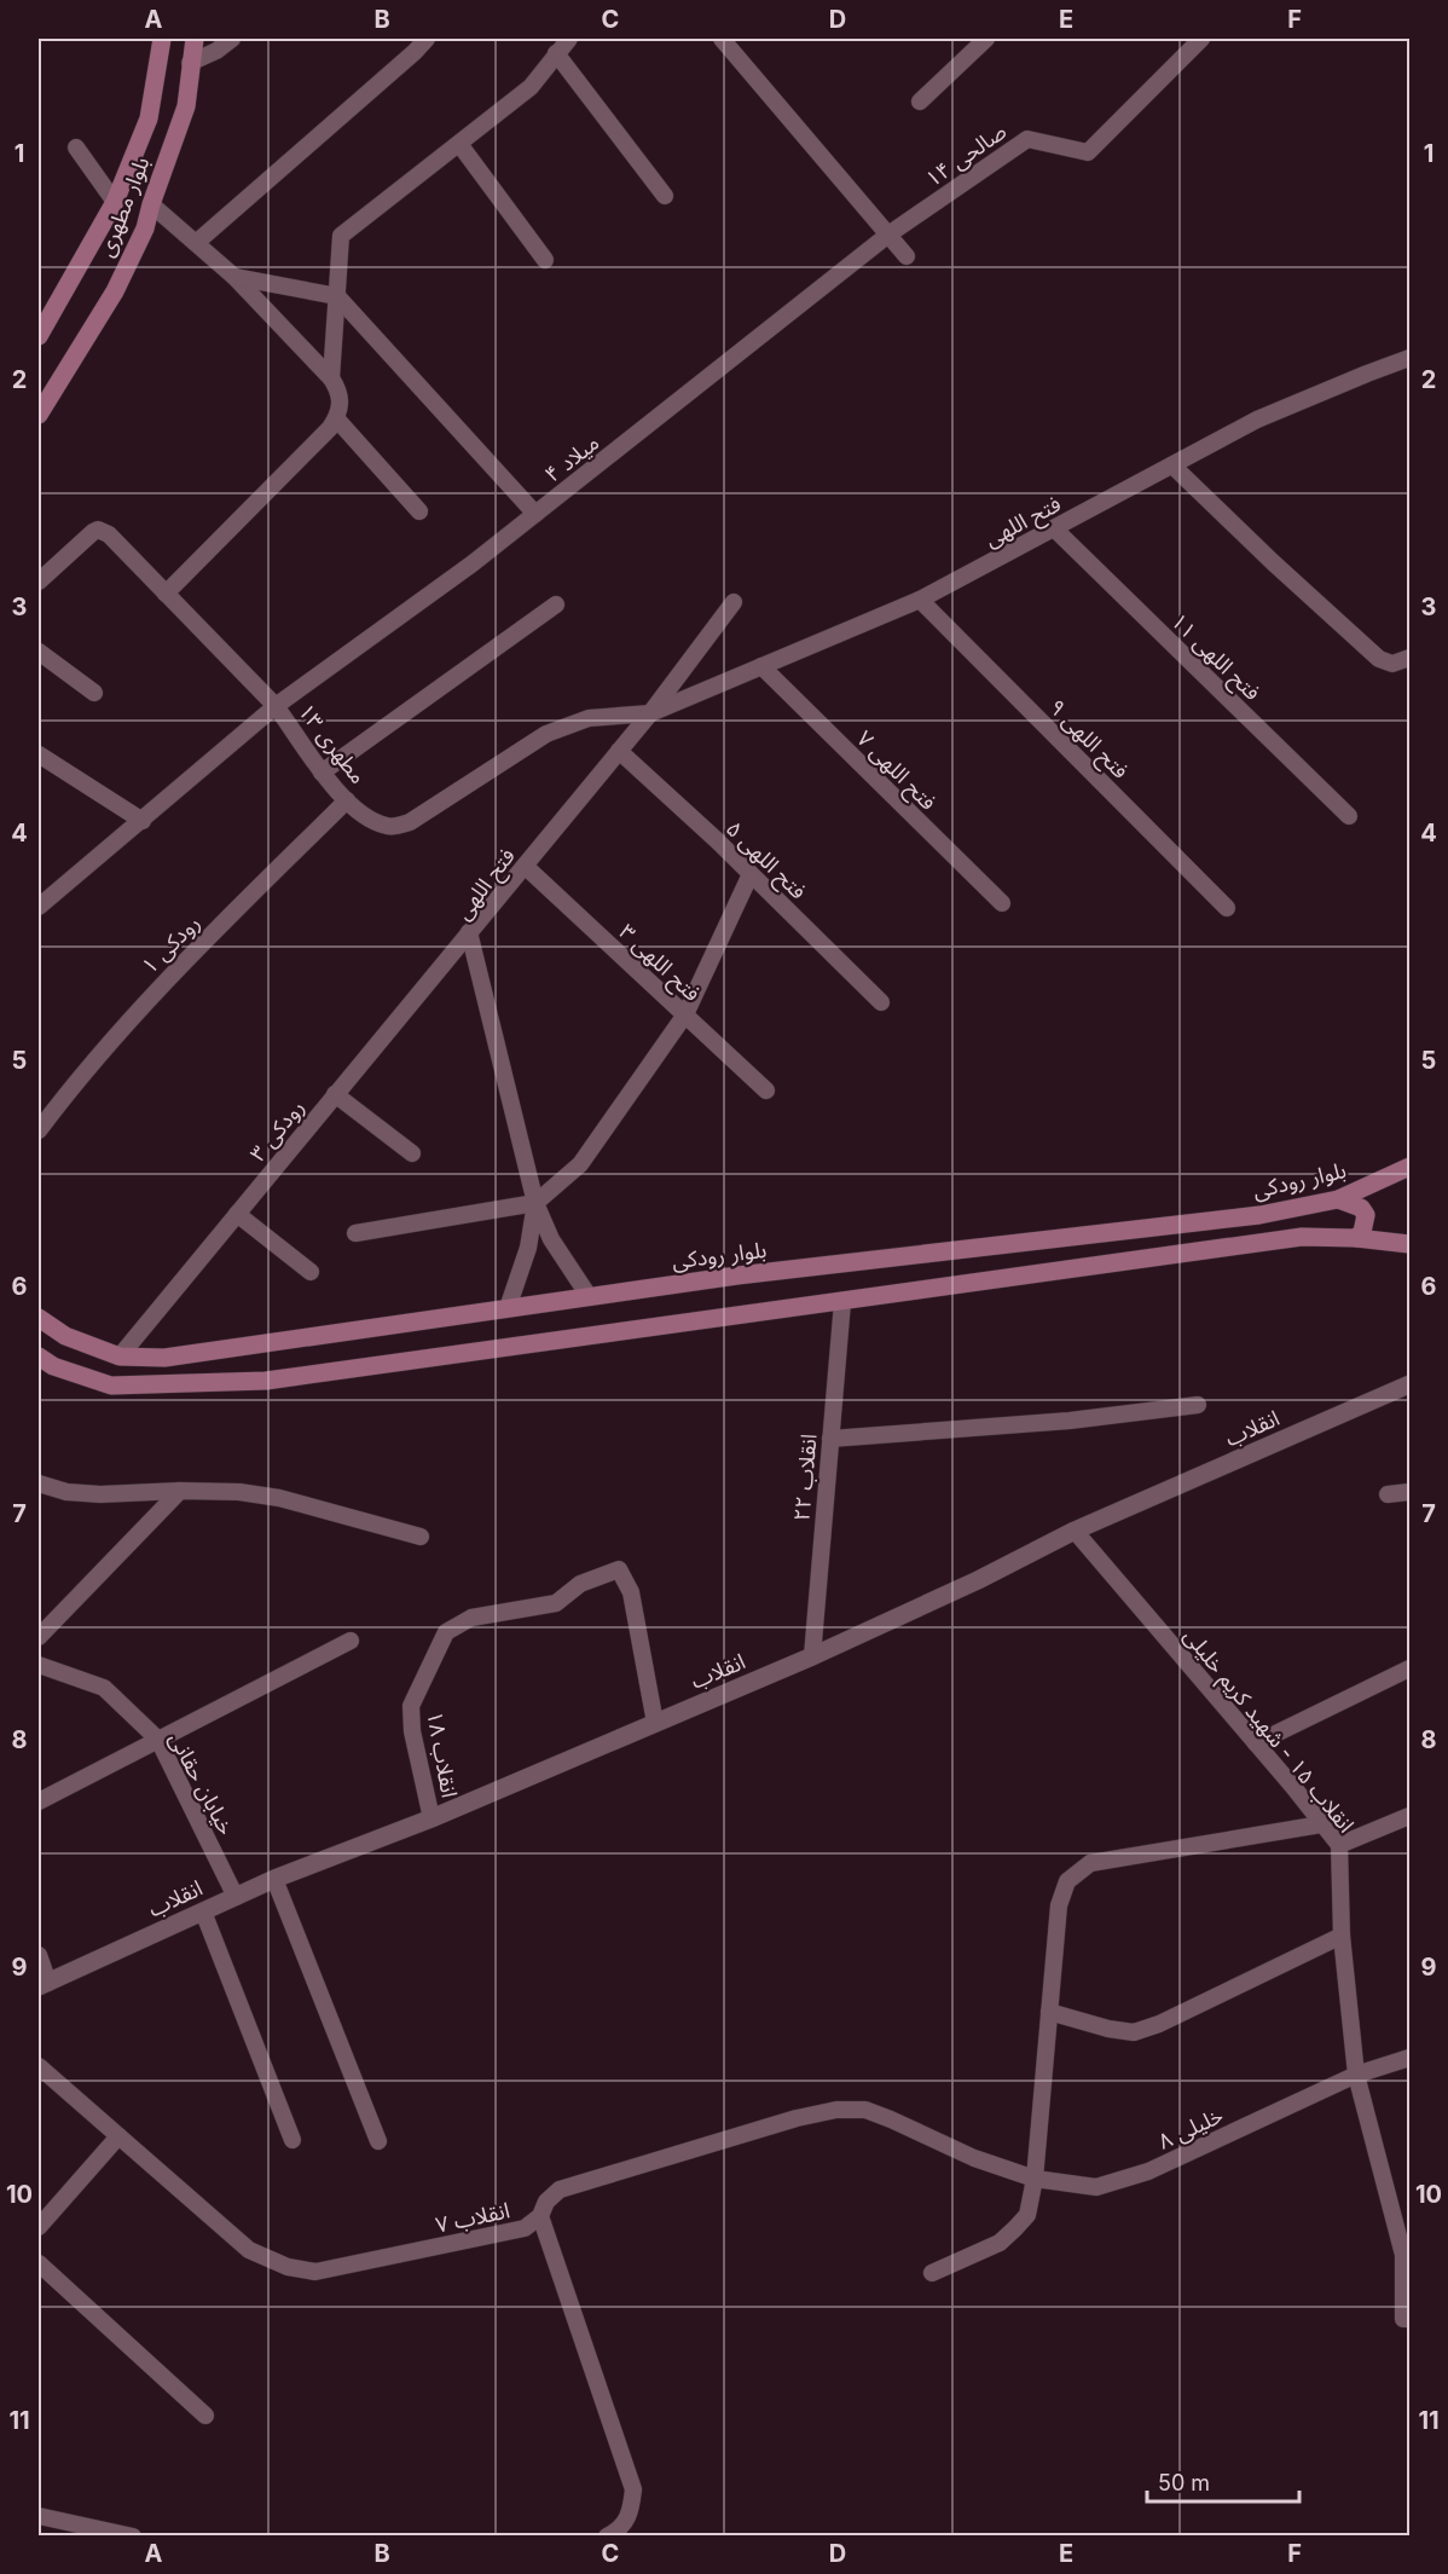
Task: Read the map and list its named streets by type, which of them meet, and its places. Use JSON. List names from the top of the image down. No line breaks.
{"streets":{"main road":["بلوار مطهری","بلوار رودکی"],"street":["صالحی ۱۴","میلاد ۴","فتح اللهی","فتح اللهی ۱۱","فتح اللهی ۹","مطهری ۱۳","فتح اللهی ۷","فتح اللهی ۵","رودکی ۱","فتح اللهی ۳","رودکی ۳","انقلاب","انقلاب ۲۲","انقلاب ۱۵ - شهید کریم خلیلی","انقلاب ۱۸","خیابان حقانی","خلیلی ۸","انقلاب ۷"]},"crossings":[["صالحی ۱۴","میلاد ۴"],["میلاد ۴","مطهری ۱۳"],["فتح اللهی","فتح اللهی ۱۱"],["فتح اللهی","فتح اللهی ۹"],["فتح اللهی","مطهری ۱۳"],["فتح اللهی","فتح اللهی ۷"],["فتح اللهی","فتح اللهی ۵"],["فتح اللهی","فتح اللهی ۳"],["فتح اللهی","رودکی ۳"],["مطهری ۱۳","رودکی ۱"],["رودکی ۳","بلوار رودکی"],["انقلاب","انقلاب ۲۲"],["انقلاب","انقلاب ۱۵ - شهید کریم خلیلی"],["انقلاب","انقلاب ۱۸"],["انقلاب","خیابان حقانی"],["انقلاب ۱۵ - شهید کریم خلیلی","خلیلی ۸"],["خلیلی ۸","انقلاب ۷"]],"scale_bar":"50 m","grid":{"columns":["A","B","C","D","E","F"],"rows":["1","2","3","4","5","6","7","8","9","10","11"]}}
